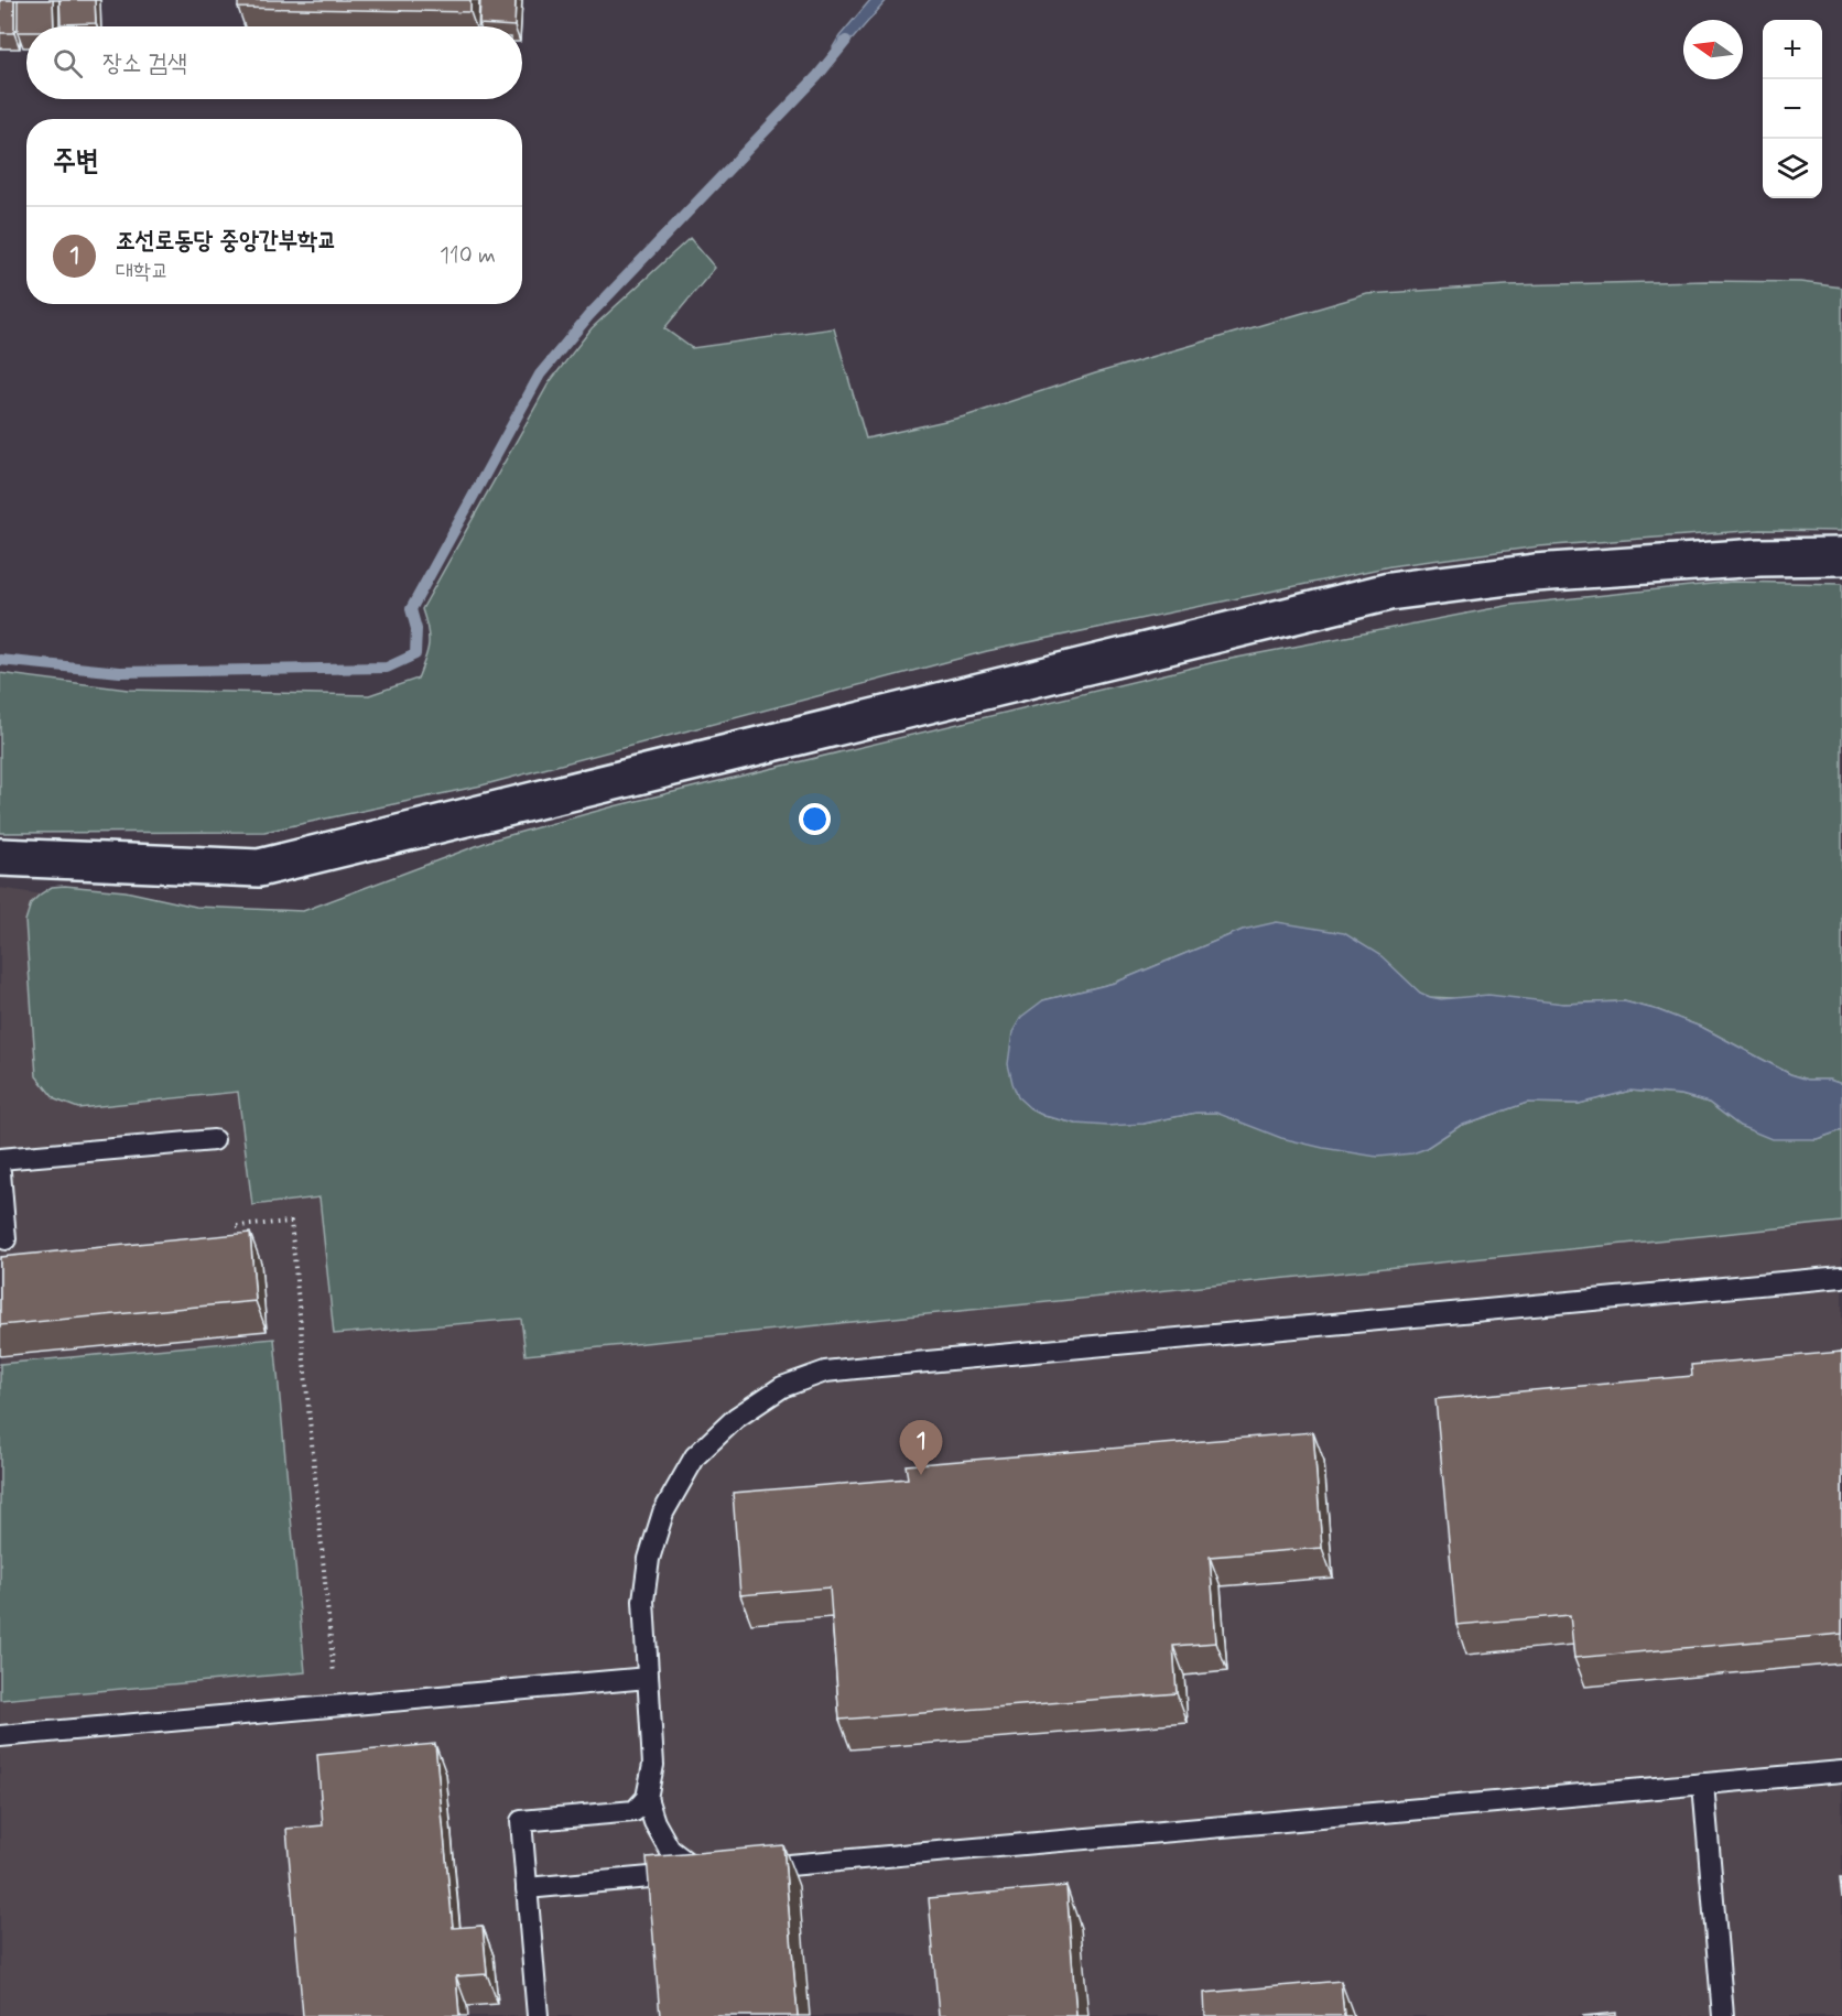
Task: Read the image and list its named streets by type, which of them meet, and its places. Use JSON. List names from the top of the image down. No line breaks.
{"north":"left","page":{"map_buttons":["+","−"],"search":"장소 검색","heading":"주변","list":[{"mark":"1","name":"조선로동당 중앙간부학교","note":"대학교","value":"110 m"}],"pins":"1"}}
